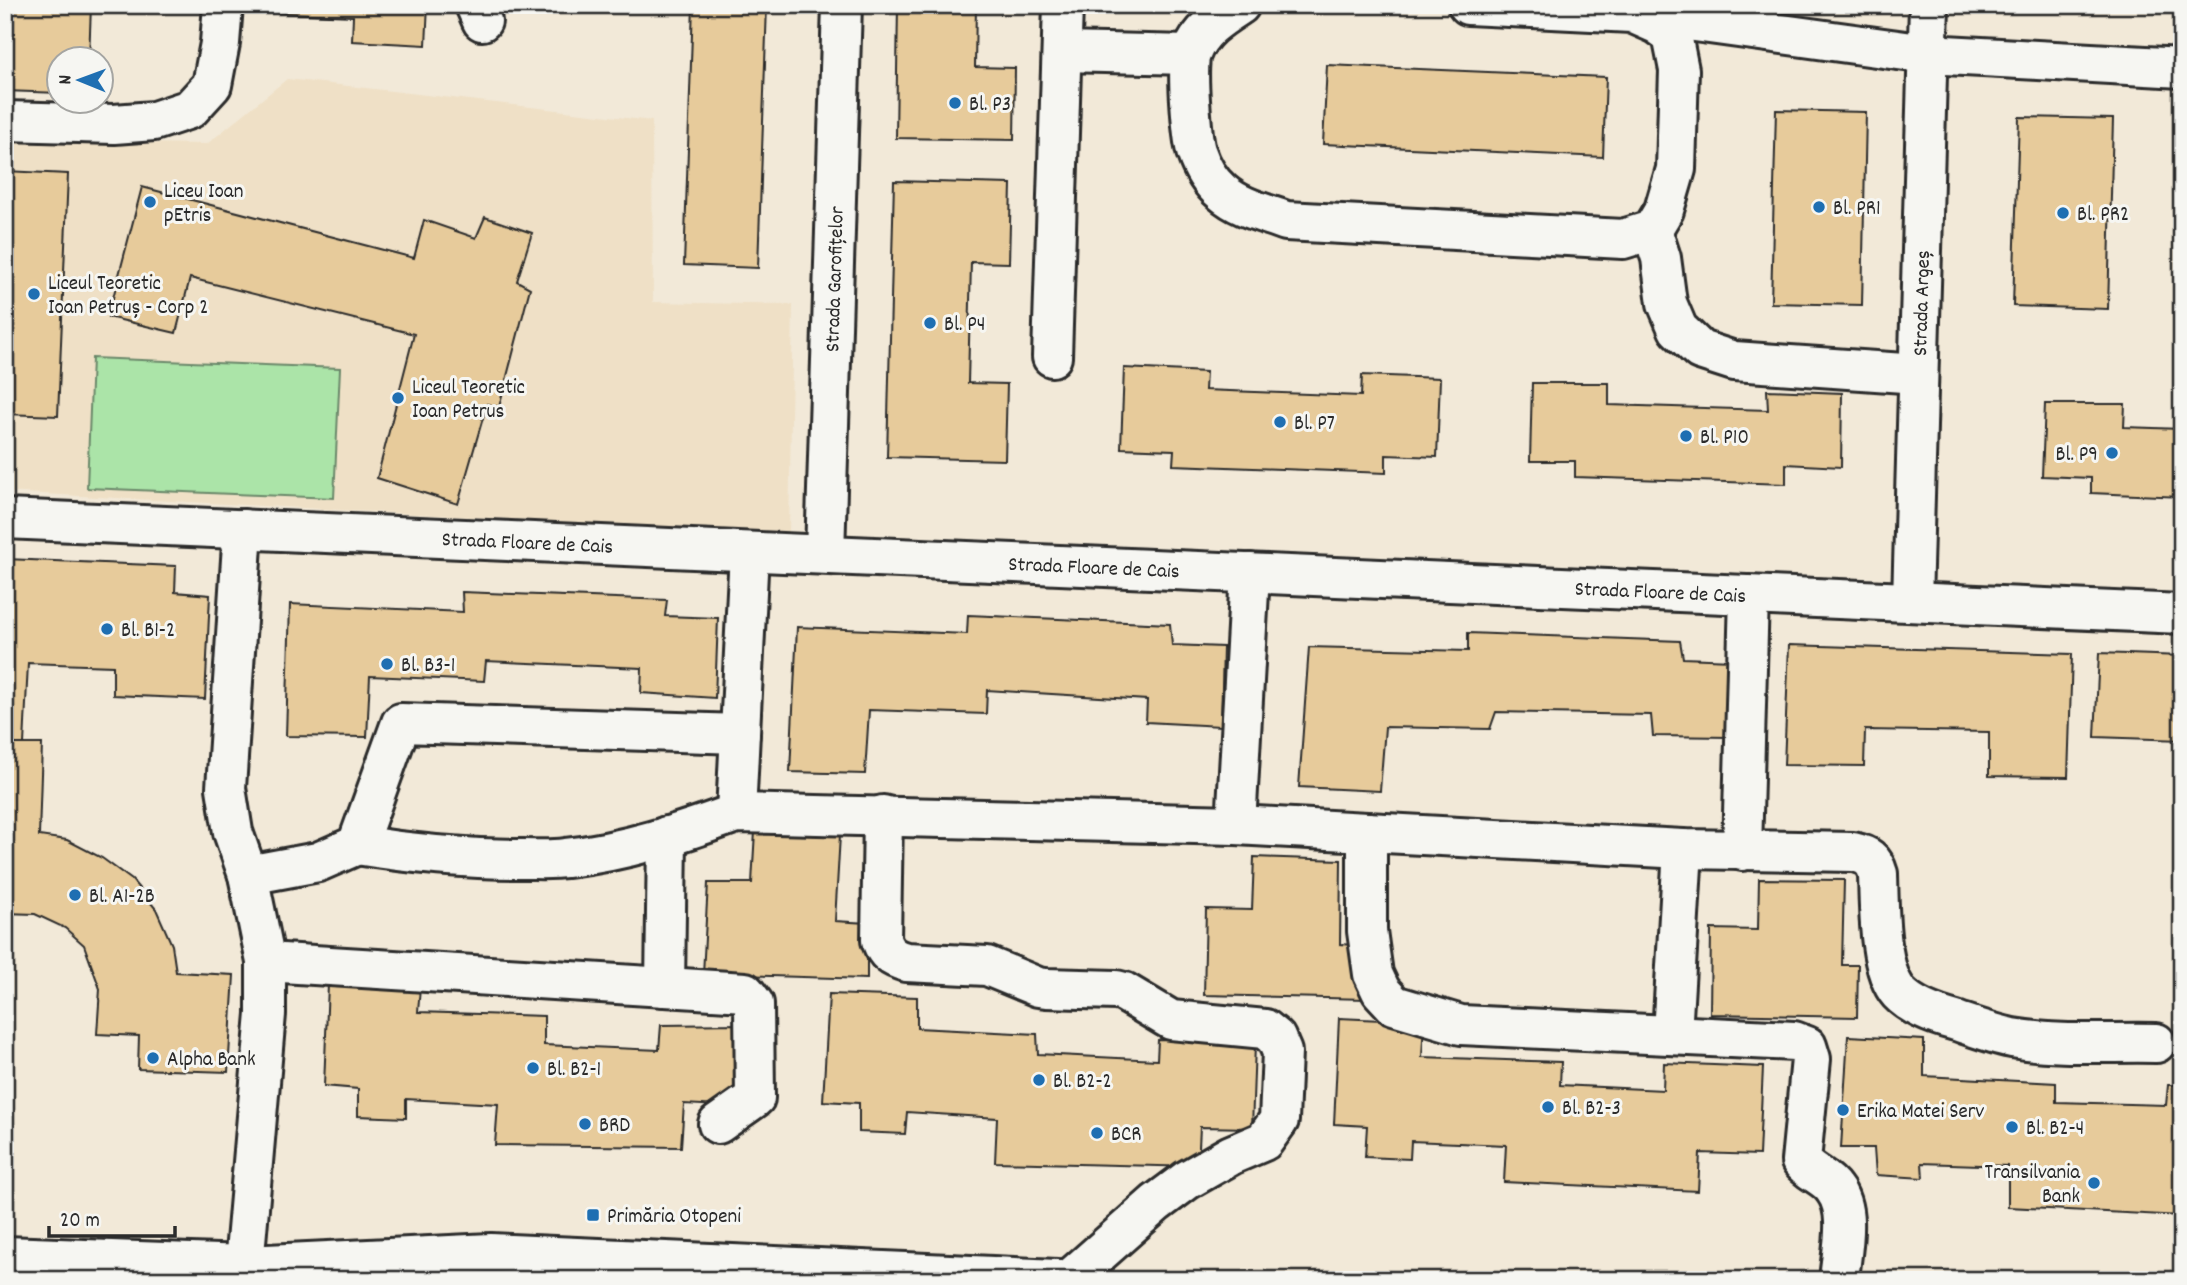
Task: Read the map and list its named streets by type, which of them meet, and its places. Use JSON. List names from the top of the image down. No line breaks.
{"streets":{"main road":["Strada Garofițelor","Strada Argeș","Strada Floare de Cais"]},"crossings":[["Strada Garofițelor","Strada Floare de Cais"],["Strada Argeș","Strada Floare de Cais"]],"places":{"other":["Bl. P3","Liceu Ioan pEtris","Bl. PR1","Bl. PR2","Liceul Teoretic Ioan Petruș - Corp 2","Bl. P4","Liceul Teoretic Ioan Petrus","Bl. P7","Bl. P10","Bl. P9","Bl. B1-2","Bl. B3-1","Bl. A1-2B","Alpha Bank","Bl. B2-1","Bl. B2-2","Bl. B2-3","Erika Matei Serv","BRD","Bl. B2-4","BCR","Transilvania Bank"],"transit":["Primăria Otopeni"]},"scale_bar":"20 m","north":"left"}
